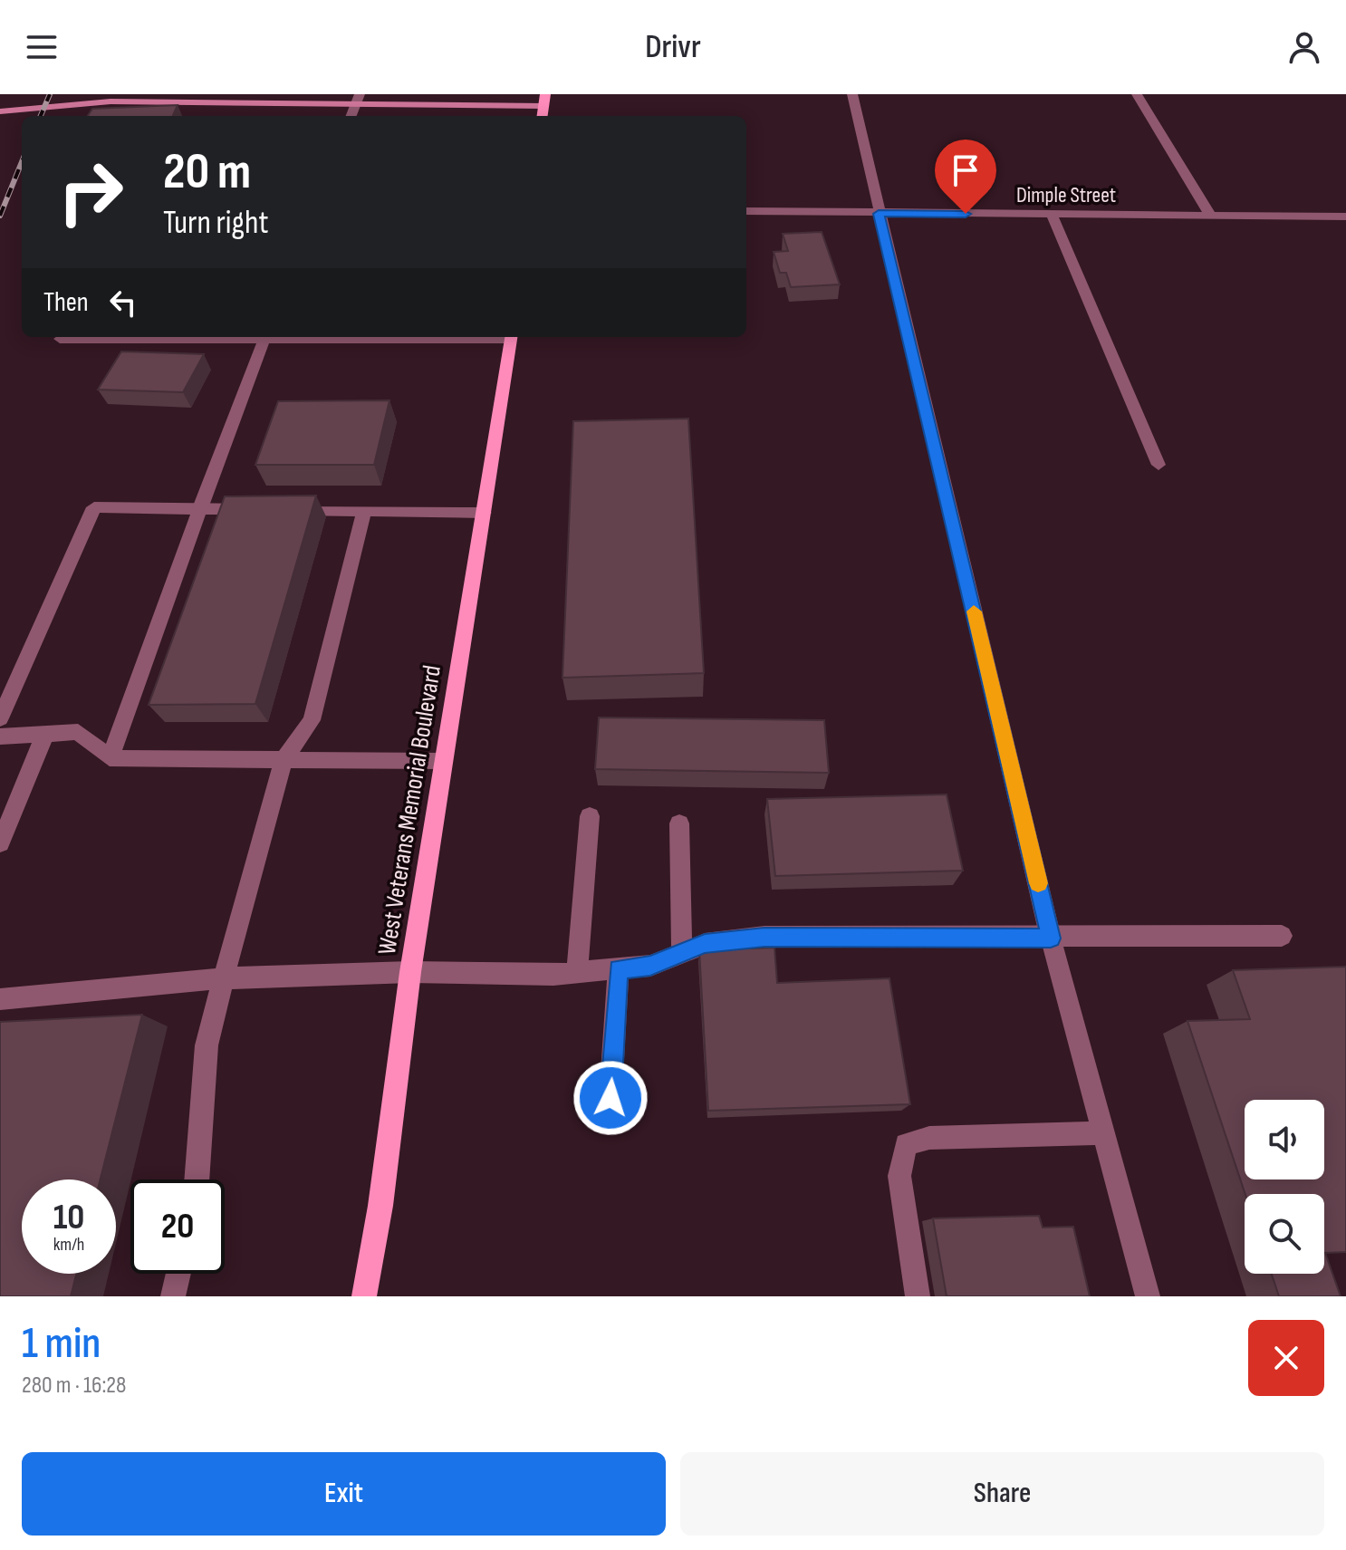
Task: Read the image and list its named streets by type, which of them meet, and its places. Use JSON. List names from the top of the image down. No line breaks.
{"streets":{"main road":["West Veterans Memorial Boulevard"],"street":["Dimple Street"]},"page":{"header":"Drivr","turn":["20 m","Turn right"],"then":"Then","speed":"10 km/h","limit":"20","heading":["1 min","280 m · 16:28"],"buttons":["Exit","Share"]}}
